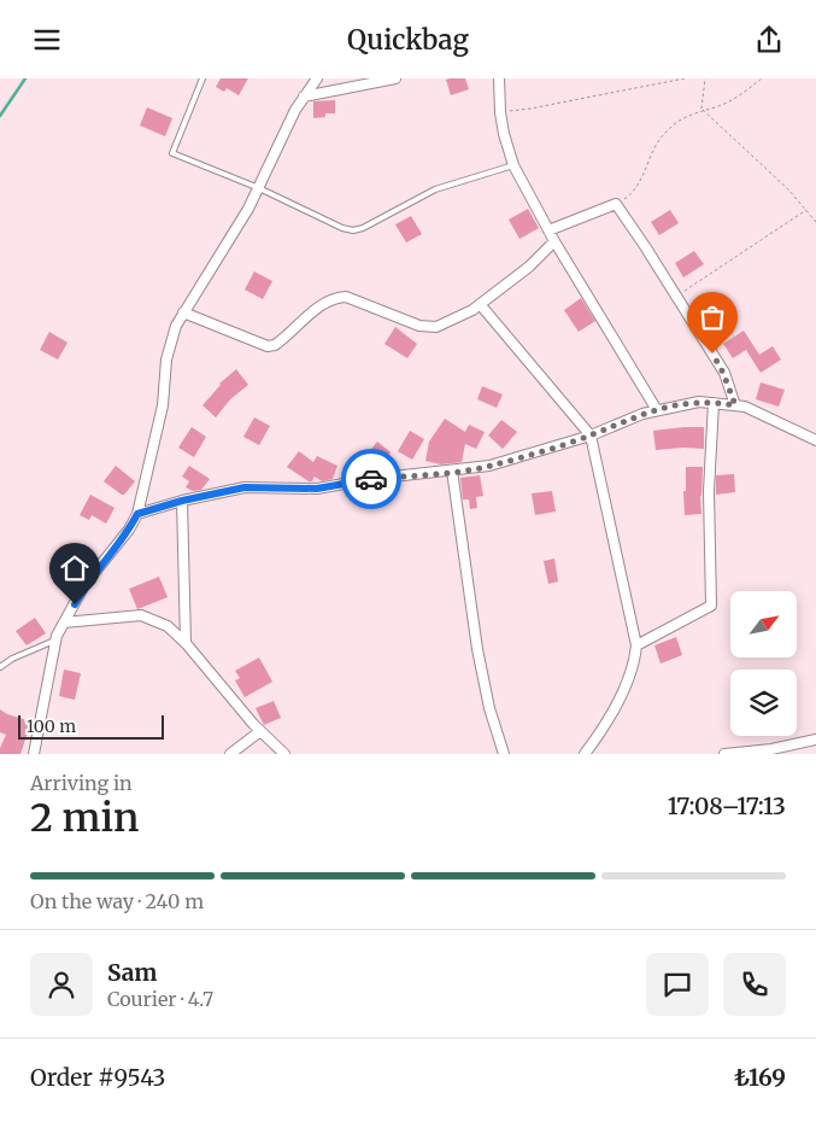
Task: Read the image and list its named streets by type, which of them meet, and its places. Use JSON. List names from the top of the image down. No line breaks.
{"scale_bar":"100 m","north":"top right","page":{"header":"Quickbag","scale":"100 m","heading":["2 min","Arriving in","17:08–17:13"],"panel":["Sam","Courier · 4.7","Order #9543","₺169"],"bar":"On the way · 240 m"}}
